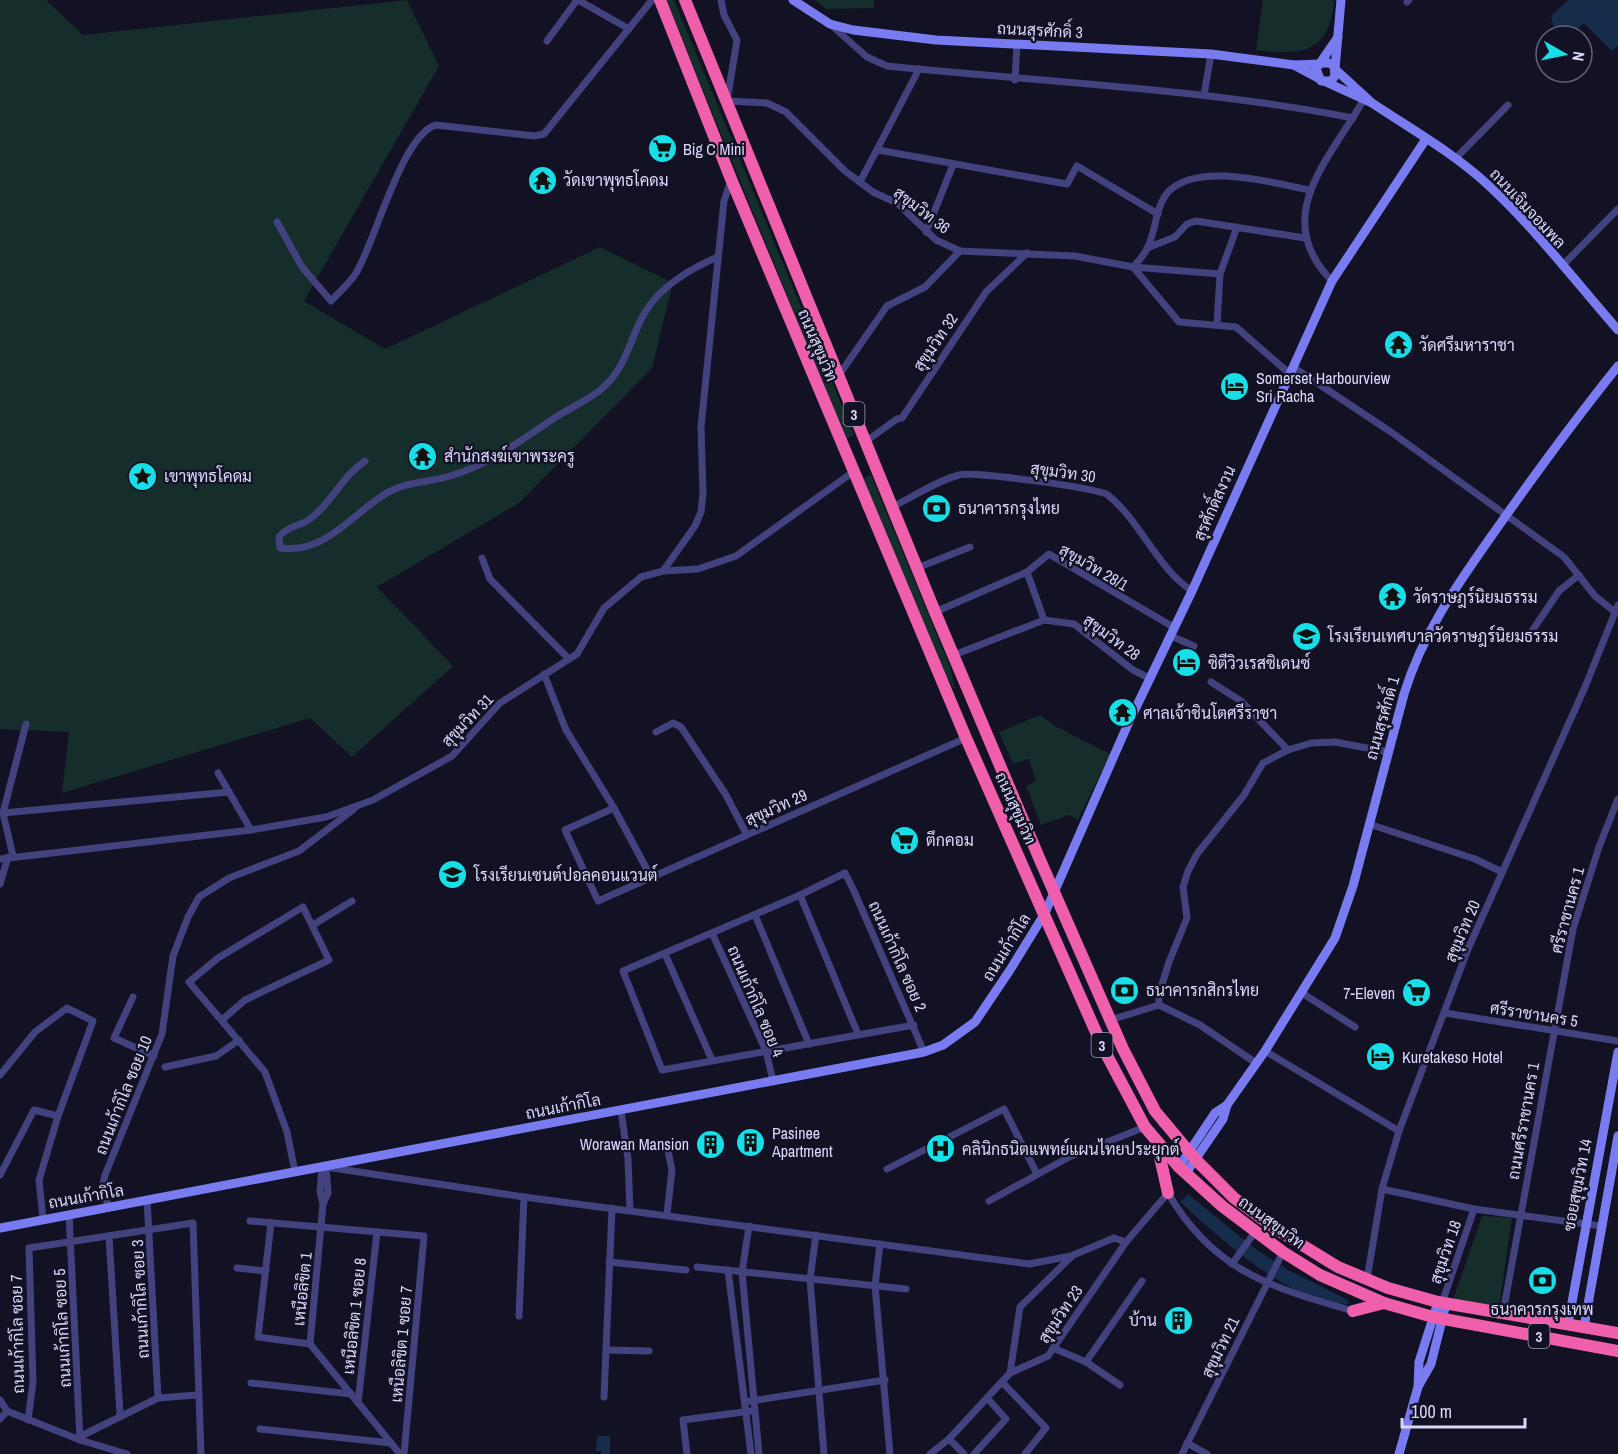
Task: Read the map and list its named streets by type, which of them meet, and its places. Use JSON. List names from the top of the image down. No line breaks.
{"streets":{"highway":["ถนนสุขุมวิท","3"],"main road":["ถนนสุรศักดิ์ 3","ถนนเจิมจอมพล","สุรศักดิ์สงวน","ถนนสุรศักดิ์ 1","ถนนเก้ากิโล","ซอยสุขุมวิท 14"],"street":["สุขุมวิท 36","สุขุมวิท 32","สุขุมวิท 30","สุขุมวิท 28/1","สุขุมวิท 28","สุขุมวิท 31","สุขุมวิท 29","ศรีราชานคร 1","สุขุมวิท 20","ถนนเก้ากิโล ซอย 2","ถนนเก้ากิโล ซอย 4","ศรีราชานคร 5","ถนนเก้ากิโล ซอย 10","ถนนศรีราชานคร 1","สุขุมวิท 18","เหนือลิขิต 1","ถนนเก้ากิโล ซอย 3","สุขุมวิท 23","เหนือลิขิต 1 ซอย 8","ถนนเก้ากิโล ซอย 5","ถนนเก้ากิโล ซอย 7","เหนือลิขิต 1 ซอย 7","สุขุมวิท 21"]},"crossings":[["ถนนสุรศักดิ์ 3","ถนนเจิมจอมพล"],["ถนนเจิมจอมพล","สุรศักดิ์สงวน"],["สุขุมวิท 36","สุขุมวิท 32"],["สุขุมวิท 36","ถนนสุขุมวิท"],["สุขุมวิท 32","ถนนสุขุมวิท"],["ถนนสุขุมวิท","สุขุมวิท 30"],["ถนนสุขุมวิท","สุรศักดิ์สงวน"],["ถนนสุขุมวิท","สุขุมวิท 28/1"],["ถนนสุขุมวิท","สุขุมวิท 28"],["ถนนสุขุมวิท","ถนนสุรศักดิ์ 1"],["ถนนสุขุมวิท","สุขุมวิท 31"],["ถนนสุขุมวิท","สุขุมวิท 29"],["ถนนสุขุมวิท","สุขุมวิท 20"],["ถนนสุขุมวิท","ถนนเก้ากิโล"],["ถนนสุขุมวิท","ถนนศรีราชานคร 1"],["ถนนสุขุมวิท","ซอยสุขุมวิท 14"],["ถนนสุขุมวิท","สุขุมวิท 18"],["ถนนสุขุมวิท","สุขุมวิท 21"],["สุขุมวิท 30","สุรศักดิ์สงวน"],["สุรศักดิ์สงวน","สุขุมวิท 28/1"],["สุรศักดิ์สงวน","สุขุมวิท 28"],["สุรศักดิ์สงวน","ถนนเก้ากิโล"],["สุขุมวิท 31","ถนนเก้ากิโล ซอย 10"],["ศรีราชานคร 1","ศรีราชานคร 5"],["ศรีราชานคร 1","ถนนศรีราชานคร 1"],["สุขุมวิท 20","ศรีราชานคร 5"],["ถนนเก้ากิโล","ถนนเก้ากิโล ซอย 2"],["ถนนเก้ากิโล","ถนนเก้ากิโล ซอย 4"],["ถนนเก้ากิโล","ถนนเก้ากิโล ซอย 10"],["ถนนเก้ากิโล","เหนือลิขิต 1"],["ถนนเก้ากิโล","ถนนเก้ากิโล ซอย 3"],["ถนนเก้ากิโล","ถนนเก้ากิโล ซอย 5"],["ศรีราชานคร 5","ถนนศรีราชานคร 1"],["เหนือลิขิต 1","เหนือลิขิต 1 ซอย 8"],["เหนือลิขิต 1","เหนือลิขิต 1 ซอย 7"],["เหนือลิขิต 1 ซอย 8","เหนือลิขิต 1 ซอย 7"],["ถนนเก้ากิโล ซอย 5","ถนนเก้ากิโล ซอย 7"]],"places":{"supermarket":["Big C Mini","ตึกคอม","7-Eleven"],"temple":["วัดเขาพุทธโคดม","วัดศรีมหาราชา","สำนักสงฆ์เขาพระครู","วัดราษฎร์นิยมธรรม","ศาลเจ้าชินโตศรีราชา"],"hotel":["Somerset Harbourview Sri Racha","ซิตีวิวเรสซิเดนซ์","Kuretakeso Hotel"],"place":["เขาพุทธโคดม"],"bank":["ธนาคารกรุงไทย","ธนาคารกสิกรไทย","ธนาคารกรุงเทพ"],"school or university":["โรงเรียนเทศบาลวัดราษฎร์นิยมธรรม","โรงเรียนเซนต์ปอลคอนแวนต์"],"building":["Pasinee Apartment","Worawan Mansion","บ้าน"],"hospital":["คลินิกธนิตแพทย์แผนไทยประยุกต์"]},"scale_bar":"100 m","north":"right"}
